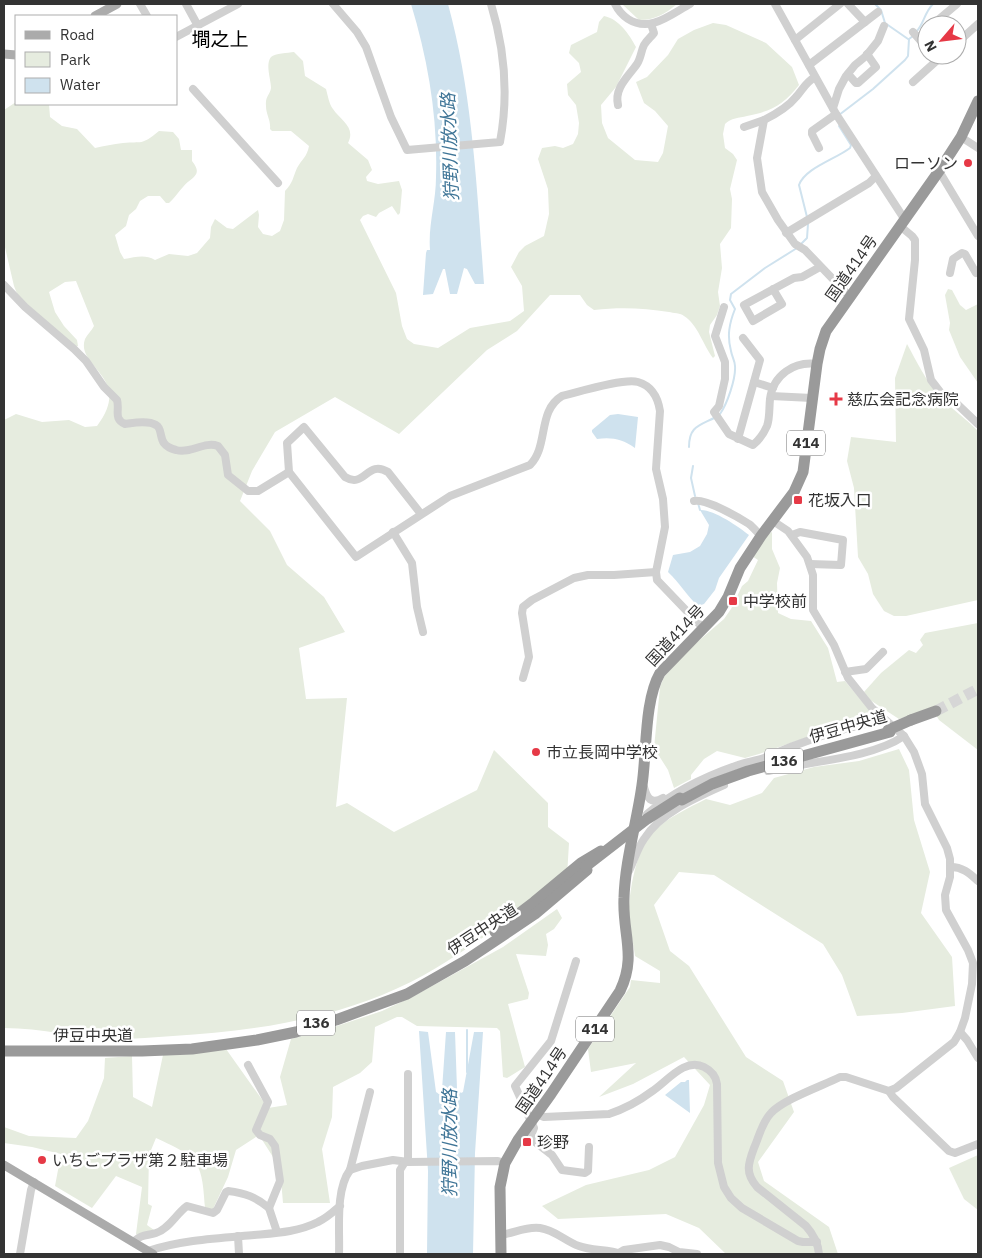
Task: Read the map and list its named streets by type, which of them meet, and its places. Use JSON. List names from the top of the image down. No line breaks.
{"streets":{"highway":["国道414号","414","伊豆中央道","136"]},"districts":["墹之上"],"water":["狩野川放水路"],"places":{"other":["ローソン","市立長岡中学校","いちごプラザ第２駐車場"],"health":["慈広会記念病院"],"transit":["花坂入口","中学校前","珍野"]},"legend":["Road","Park","Water"],"north":"bottom left"}
